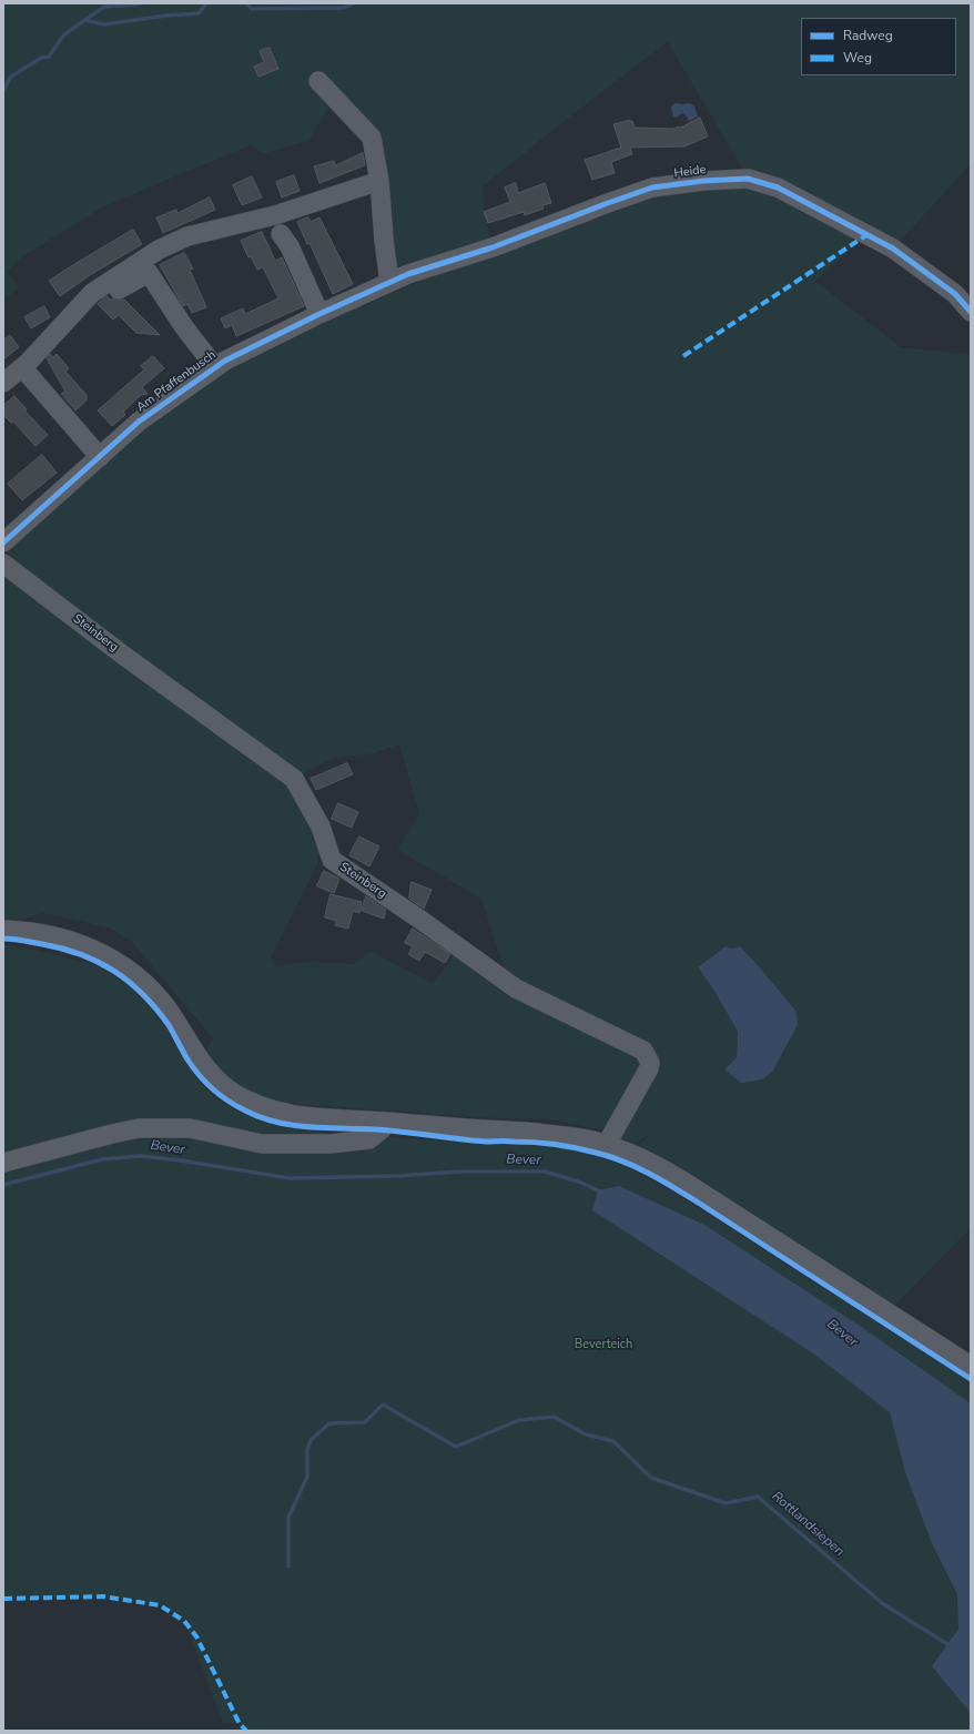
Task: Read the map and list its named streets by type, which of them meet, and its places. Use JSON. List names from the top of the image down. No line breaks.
{"streets":{"street":["Heide","Am Pfaffenbusch","Steinberg"]},"crossings":[["Heide","Am Pfaffenbusch"]],"water":["Bever","Rottlandsiepen"],"parks":["Beverteich"],"legend":["Radweg","Weg"]}
